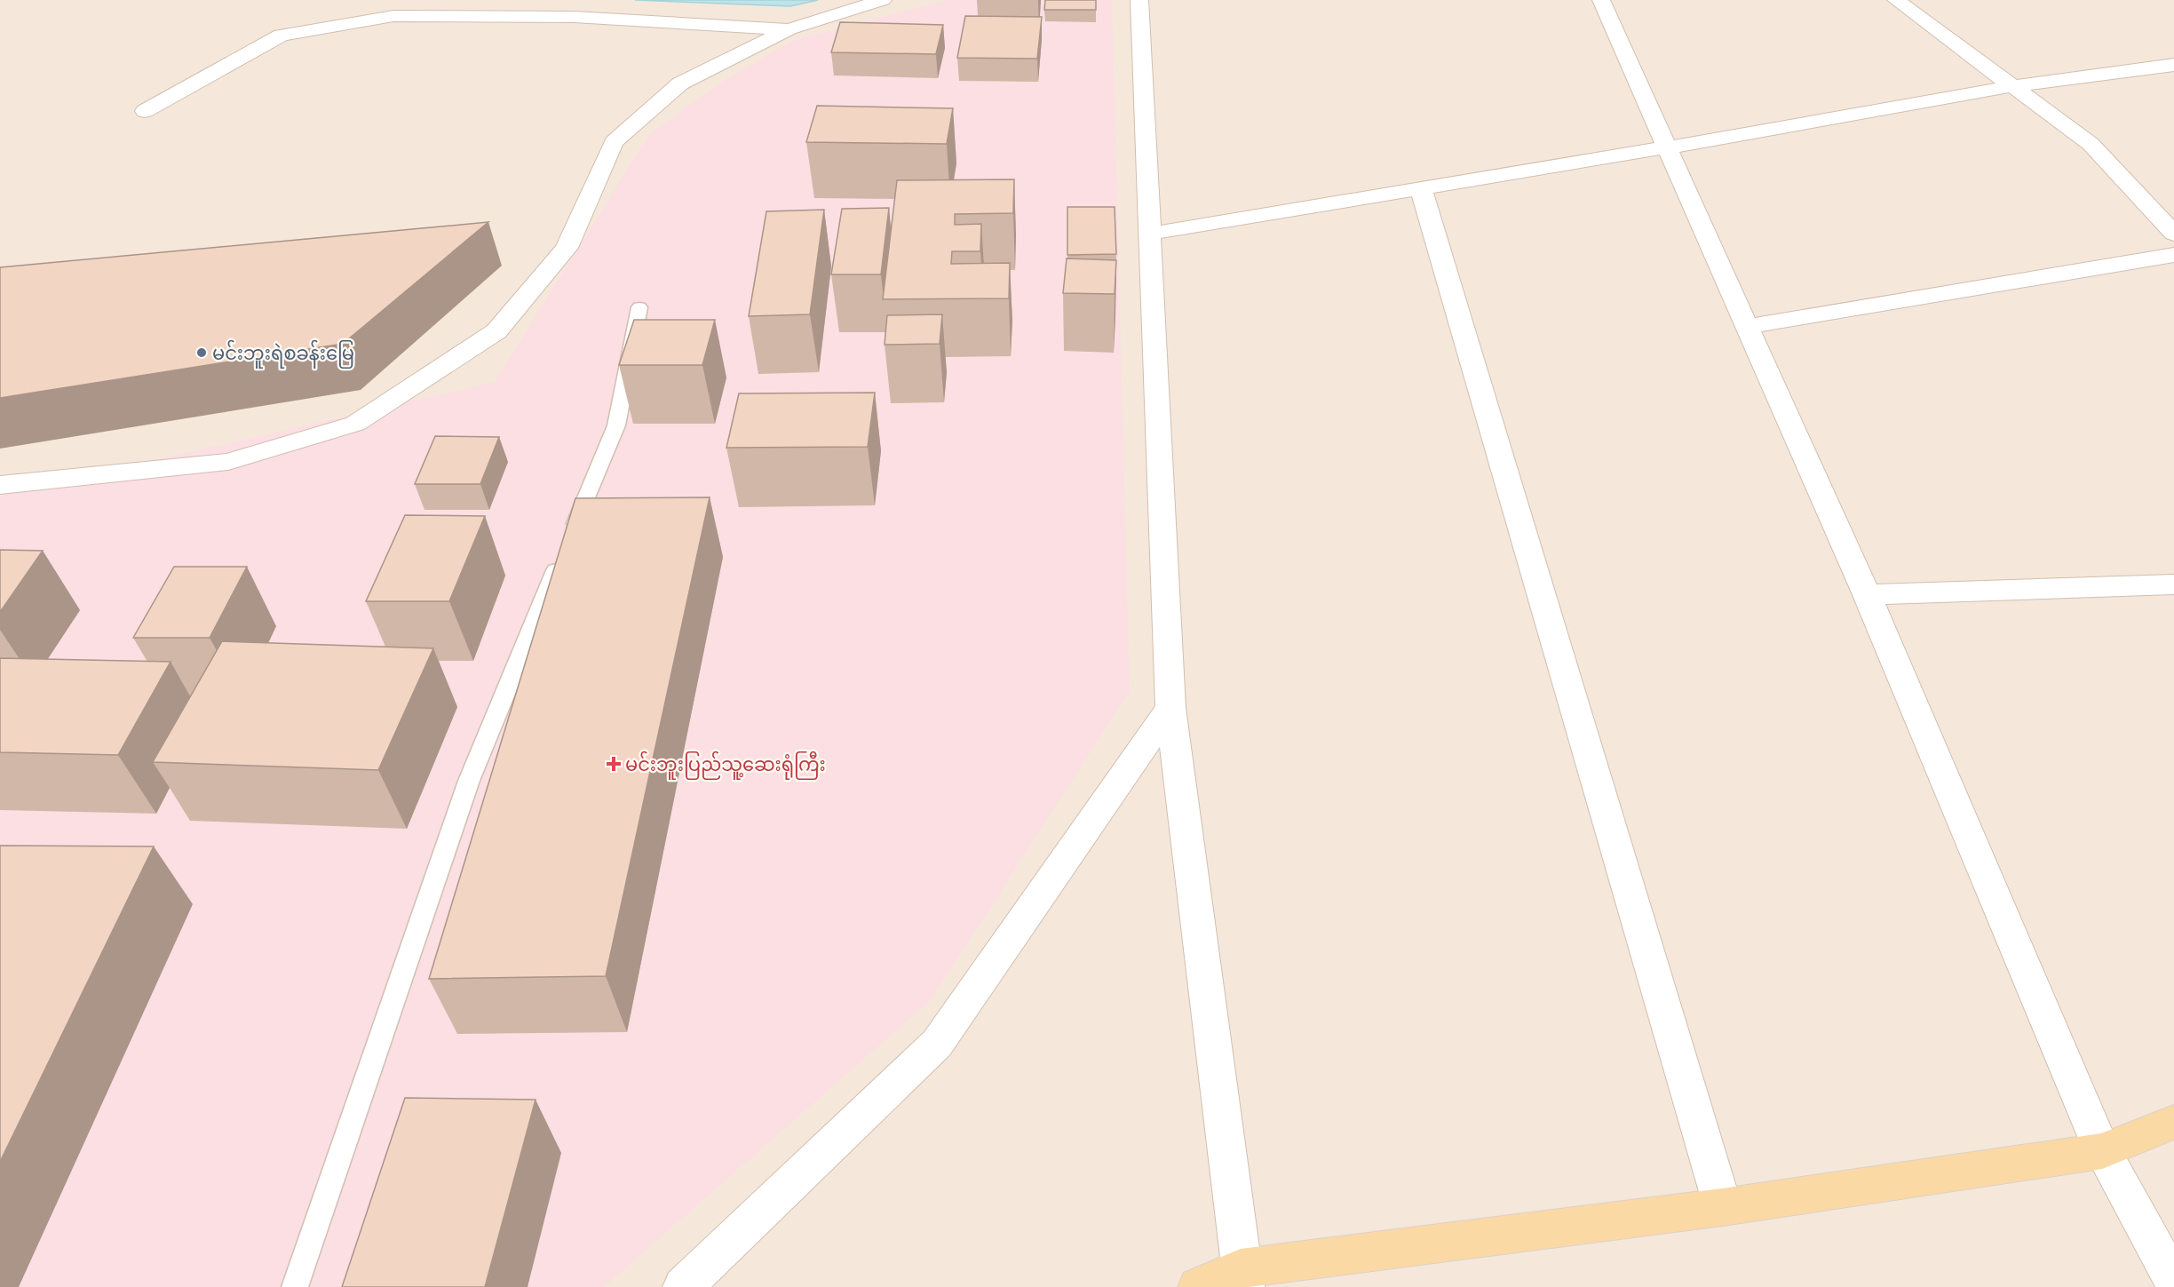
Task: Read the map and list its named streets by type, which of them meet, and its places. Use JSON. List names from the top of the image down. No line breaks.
{"places":{"other":["မင်းဘူးရဲစခန်းမြေ"],"health":["မင်းဘူးပြည်သူ့ဆေးရုံကြီး"]}}
